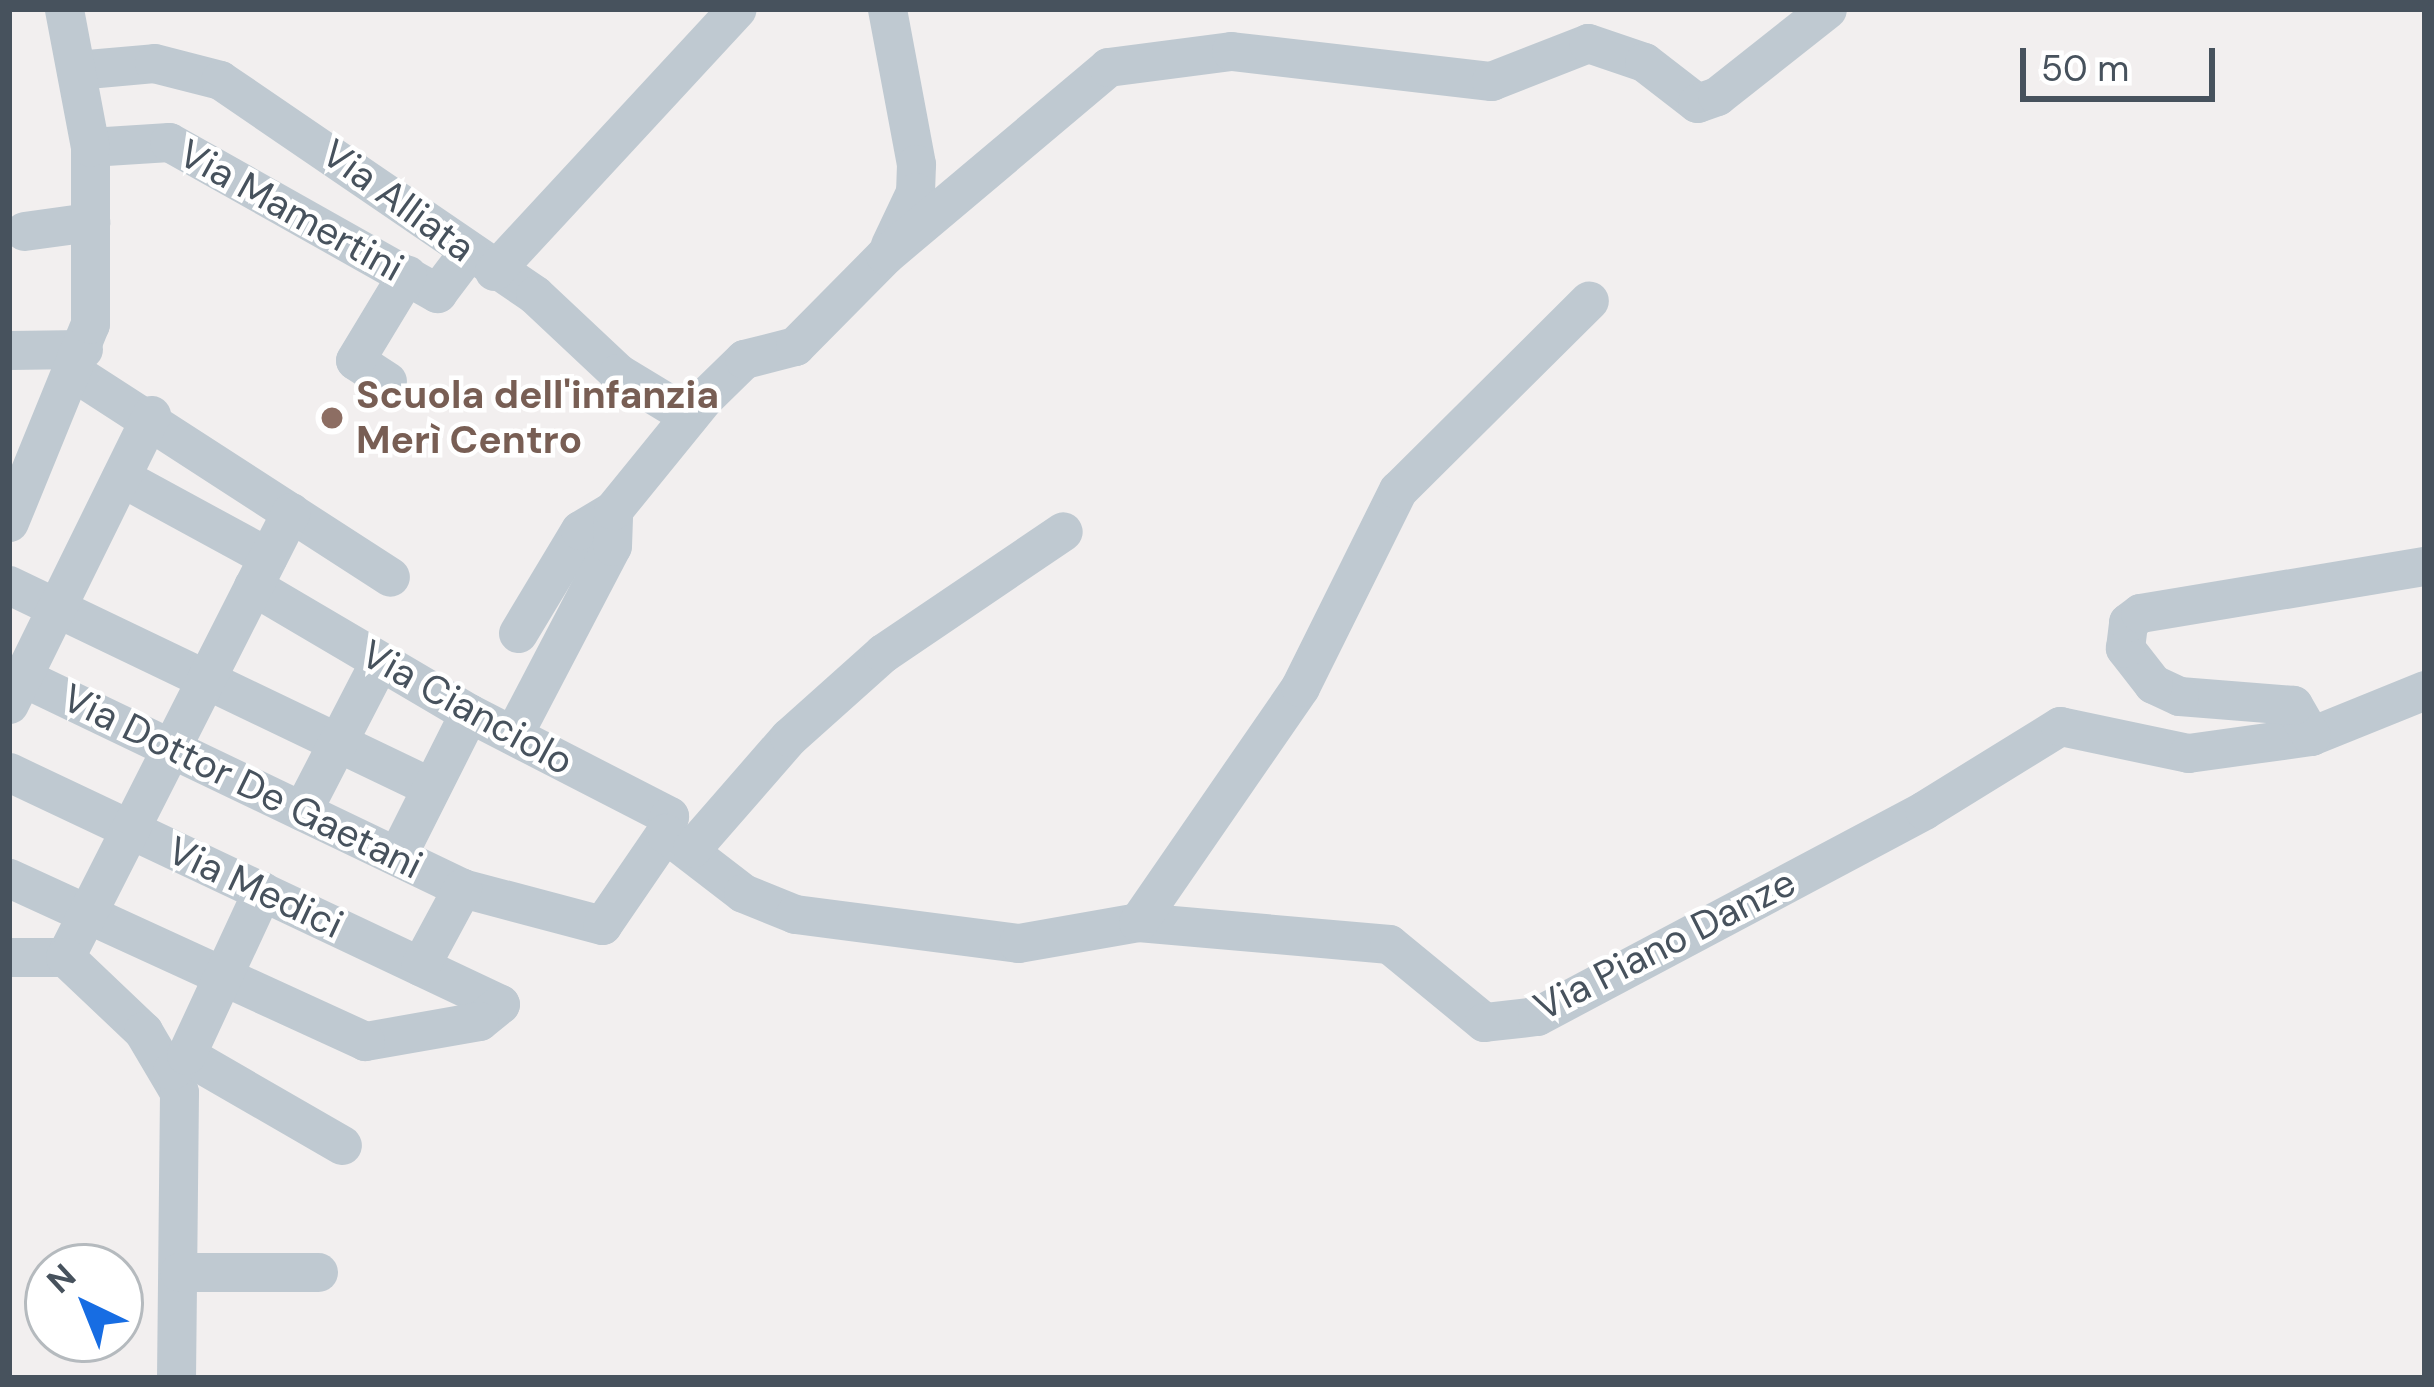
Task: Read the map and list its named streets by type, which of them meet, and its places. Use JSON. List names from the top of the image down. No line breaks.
{"streets":{"street":["Via Alliata","Via Mamertini","Via Cianciolo","Via Dottor De Gaetani","Via Medici","Via Piano Danze"]},"crossings":[["Via Alliata","Via Mamertini"],["Via Cianciolo","Via Piano Danze"]],"places":["Scuola dell'infanzia Merì Centro"],"scale_bar":"50 m","north":"top left"}
